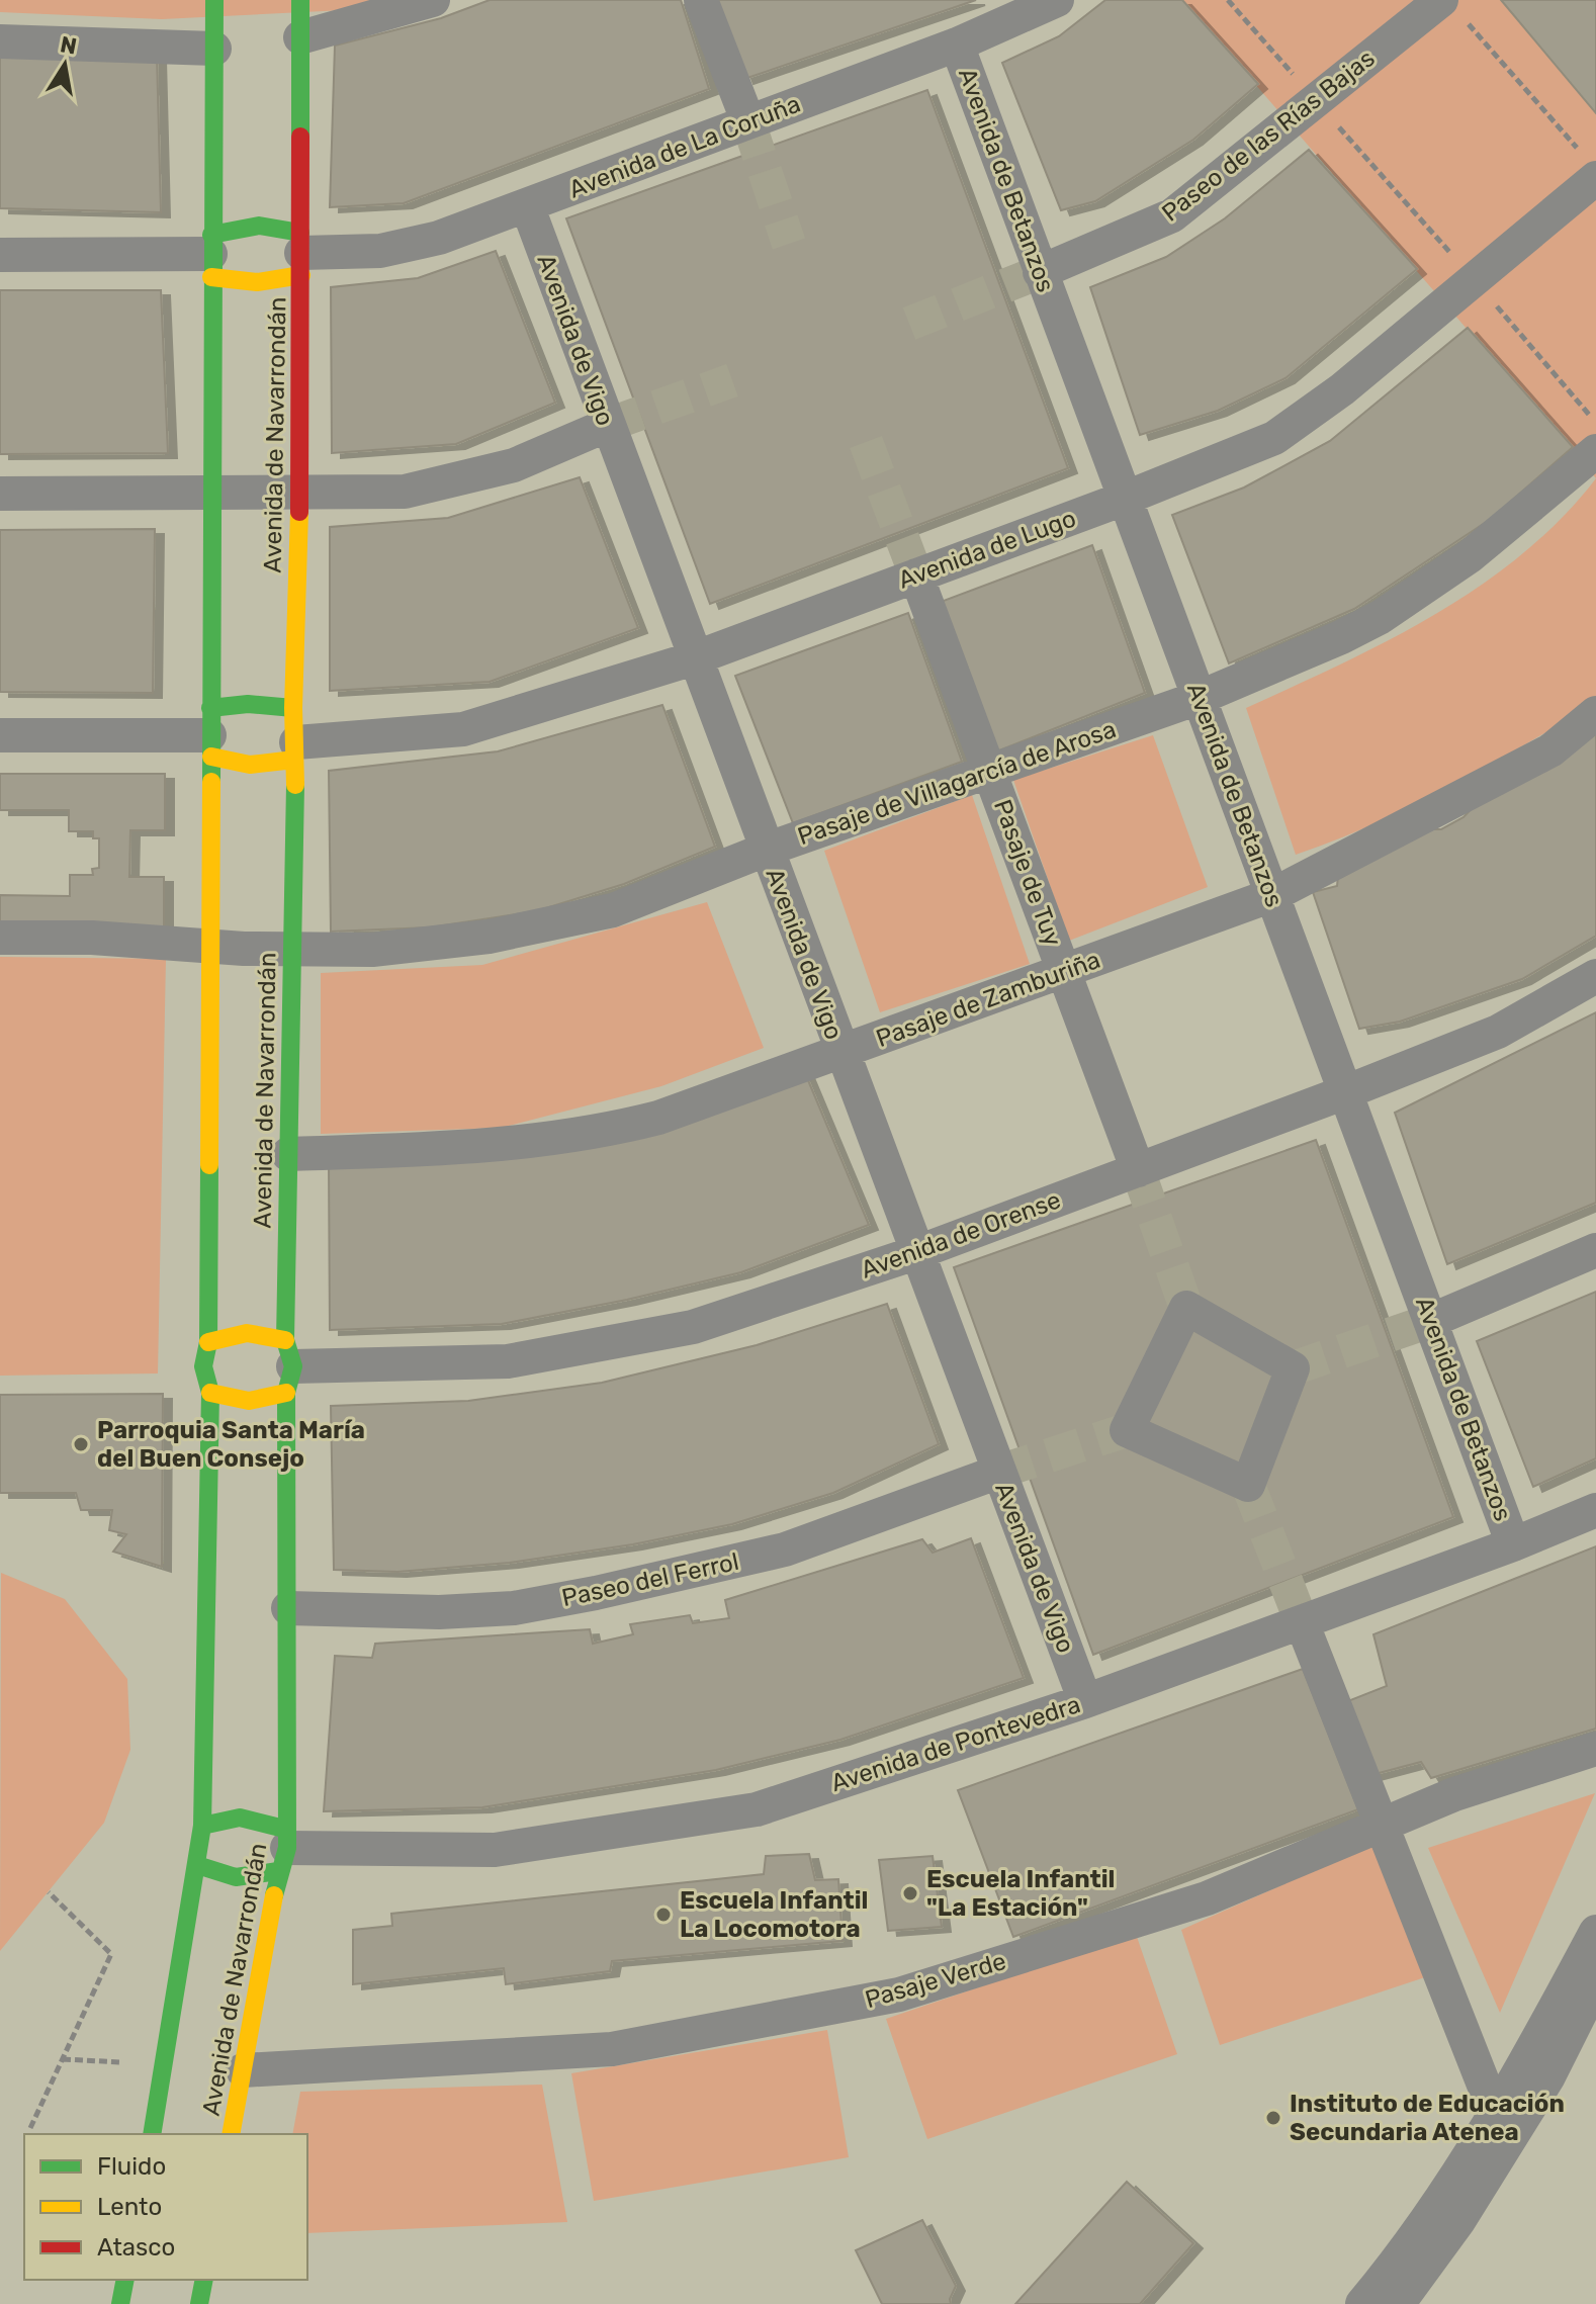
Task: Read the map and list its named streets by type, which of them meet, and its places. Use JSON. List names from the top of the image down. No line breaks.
{"streets":{"street":["Paseo de las Rías Bajas","Avenida de La Coruña","Avenida de Betanzos","Avenida de Vigo","Avenida de Navarrondán","Avenida de Lugo","Pasaje de Villagarcía de Arosa","Pasaje de Tuy","Pasaje de Zamburiña","Avenida de Orense","Paseo del Ferrol","Avenida de Pontevedra","Pasaje Verde"]},"crossings":[["Paseo de las Rías Bajas","Avenida de Betanzos"],["Avenida de La Coruña","Avenida de Betanzos"],["Avenida de La Coruña","Avenida de Vigo"],["Avenida de La Coruña","Avenida de Navarrondán"],["Avenida de Betanzos","Avenida de Lugo"],["Avenida de Betanzos","Pasaje de Villagarcía de Arosa"],["Avenida de Betanzos","Pasaje de Zamburiña"],["Avenida de Betanzos","Avenida de Orense"],["Avenida de Betanzos","Avenida de Pontevedra"],["Avenida de Vigo","Avenida de Lugo"],["Avenida de Vigo","Pasaje de Villagarcía de Arosa"],["Avenida de Vigo","Pasaje de Zamburiña"],["Avenida de Vigo","Avenida de Orense"],["Avenida de Vigo","Paseo del Ferrol"],["Avenida de Vigo","Avenida de Pontevedra"],["Avenida de Navarrondán","Avenida de Lugo"],["Avenida de Navarrondán","Pasaje de Villagarcía de Arosa"],["Avenida de Navarrondán","Pasaje de Zamburiña"],["Avenida de Navarrondán","Avenida de Orense"],["Avenida de Navarrondán","Paseo del Ferrol"],["Avenida de Navarrondán","Avenida de Pontevedra"],["Avenida de Navarrondán","Pasaje Verde"],["Avenida de Lugo","Pasaje de Tuy"],["Pasaje de Villagarcía de Arosa","Pasaje de Tuy"],["Pasaje de Tuy","Pasaje de Zamburiña"],["Pasaje de Tuy","Avenida de Orense"]],"places":["Parroquia Santa María del Buen Consejo","Escuela Infantil \"La Estación\"","Escuela Infantil La Locomotora","Instituto de Educación Secundaria Atenea"],"legend":["Fluido","Lento","Atasco"],"north":"top"}
